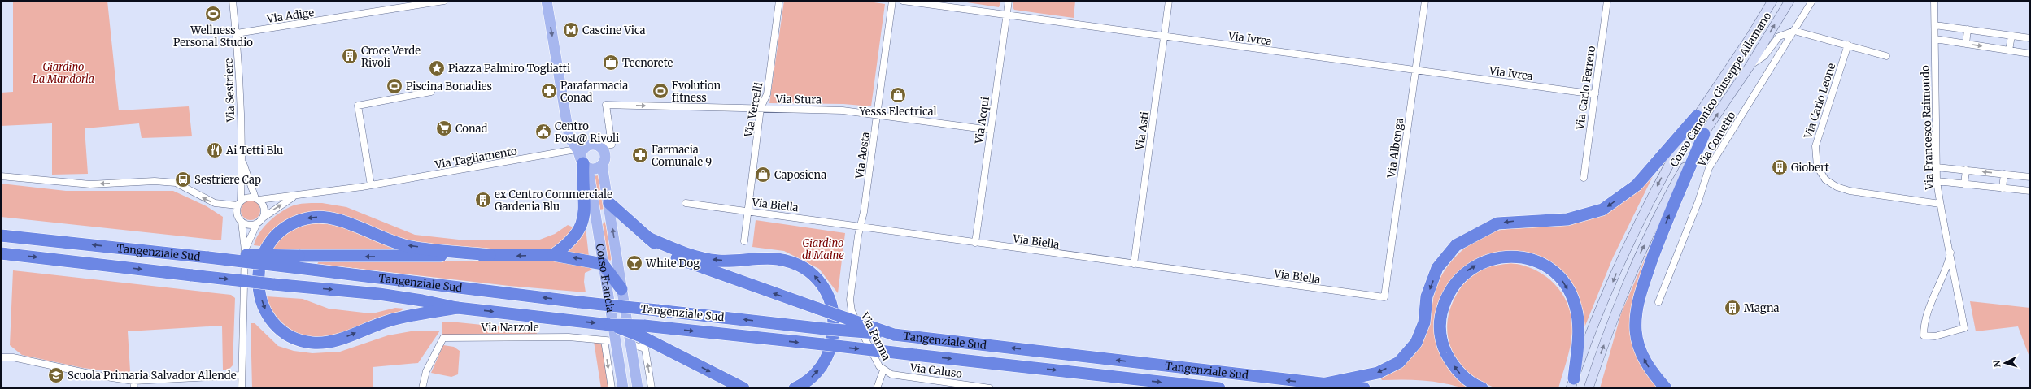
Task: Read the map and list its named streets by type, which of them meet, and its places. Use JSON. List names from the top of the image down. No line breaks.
{"streets":{"highway":["Tangenziale Sud"],"main road":["Corso Canonico Giuseppe Allamano","Corso Francia"],"street":["Via Adige","Via Ivrea","Via Carlo Ferrero","Via Sestriere","Via Stura","Via Carlo Leone","Via Vercelli","Via Acqui","Via Francesco Raimondo","Via Asti","Via Cometto","Via Albenga","Via Aosta","Via Tagliamento","Via Biella","Via Narzole","Via Parma","Via Caluso"]},"crossings":[["Via Adige","Via Sestriere"],["Via Ivrea","Via Carlo Ferrero"],["Via Ivrea","Via Acqui"],["Via Ivrea","Via Asti"],["Via Ivrea","Via Albenga"],["Via Sestriere","Via Tagliamento"],["Via Stura","Via Vercelli"],["Via Stura","Via Acqui"],["Via Stura","Via Aosta"],["Via Stura","Via Tagliamento"],["Via Stura","Corso Francia"],["Via Carlo Leone","Via Francesco Raimondo"],["Via Vercelli","Via Biella"],["Via Acqui","Via Biella"],["Via Asti","Via Biella"],["Via Albenga","Via Biella"],["Via Aosta","Via Biella"],["Via Aosta","Via Parma"],["Via Tagliamento","Corso Francia"],["Corso Francia","Via Narzole"],["Via Parma","Via Caluso"]],"parks":["Giardino La Mandorla","Giardino di Maine"],"places":{"sports":["Wellness Personal Studio","Piscina Bonadies","Evolution fitness"],"metro station":["Cascine Vica"],"building":["Croce Verde Rivoli","Giobert","ex Centro Commerciale Gardenia Blu","Magna"],"office":["Tecnorete"],"place":["Piazza Palmiro Togliatti"],"pharmacy":["Parafarmacia Conad","Farmacia Comunale 9"],"shop":["Yesss Electrical","Caposiena"],"supermarket":["Conad"],"public building":["Centro Post@ Rivoli"],"restaurant":["Ai Tetti Blu"],"bus stop":["Sestriere Cap"],"bar":["White Dog"],"school or university":["Scuola Primaria Salvador Allende"]},"north":"left"}
